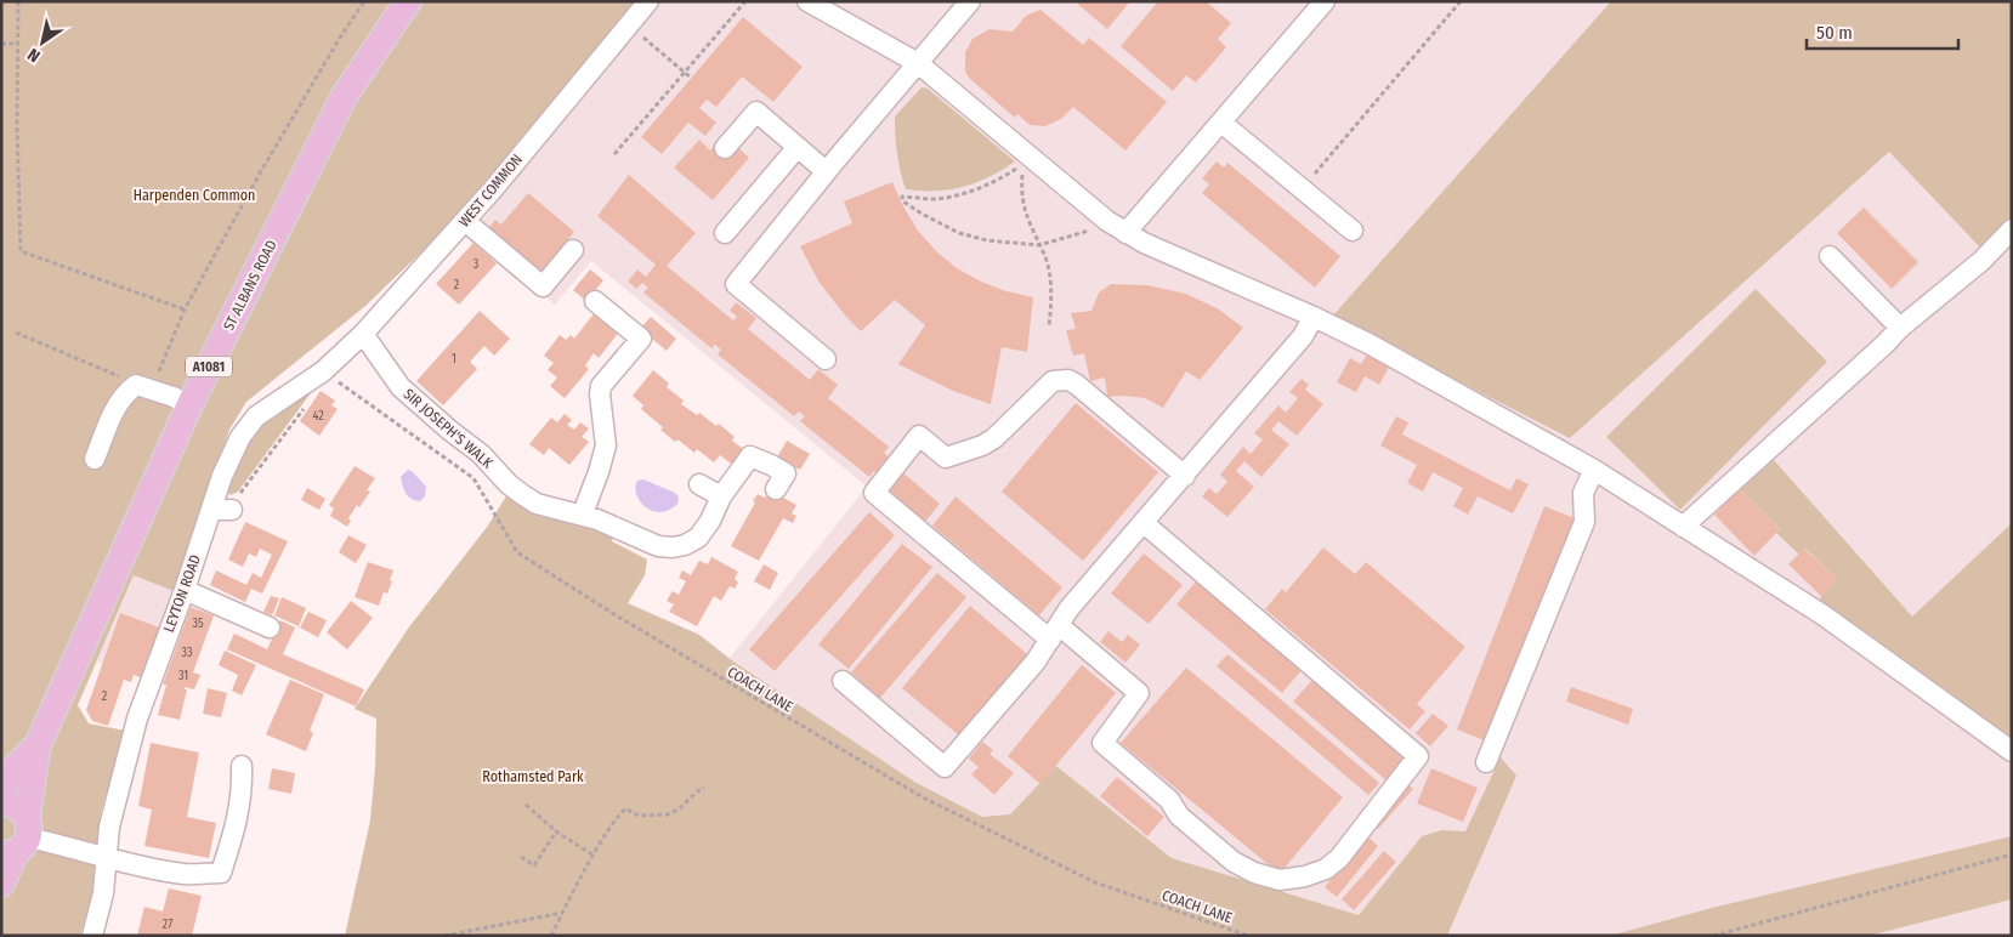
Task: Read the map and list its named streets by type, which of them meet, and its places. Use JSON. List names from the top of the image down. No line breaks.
{"streets":{"main road":["ST ALBANS ROAD","A1081"],"street":["WEST COMMON","SIR JOSEPH'S WALK","LEYTON ROAD"],"path":["COACH LANE"]},"crossings":[["WEST COMMON","SIR JOSEPH'S WALK"],["WEST COMMON","LEYTON ROAD"],["WEST COMMON","COACH LANE"],["LEYTON ROAD","COACH LANE"]],"parks":["Harpenden Common","Rothamsted Park"],"house_numbers":["3","2","1","42","35","33","31","2","27"],"scale_bar":"50 m","north":"bottom left"}
